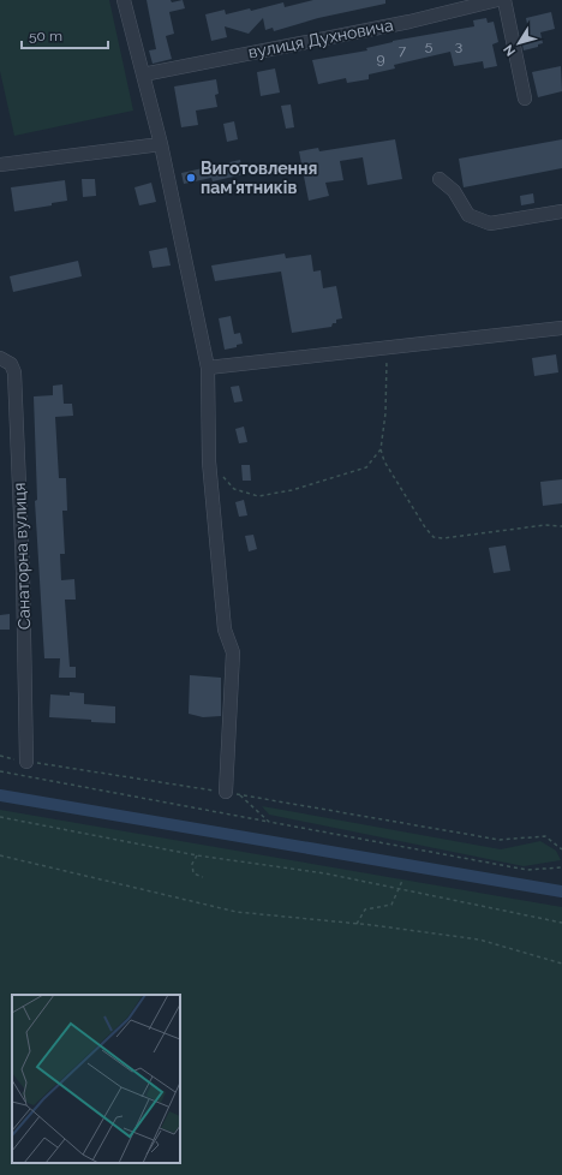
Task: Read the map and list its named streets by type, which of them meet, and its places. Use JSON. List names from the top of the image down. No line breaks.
{"streets":{"street":["вулиця Духновича","Санаторна вулиця"]},"places":["Виготовлення пам'ятників"],"house_numbers":["5","3","7","9"],"scale_bar":"50 m","north":"bottom left"}
